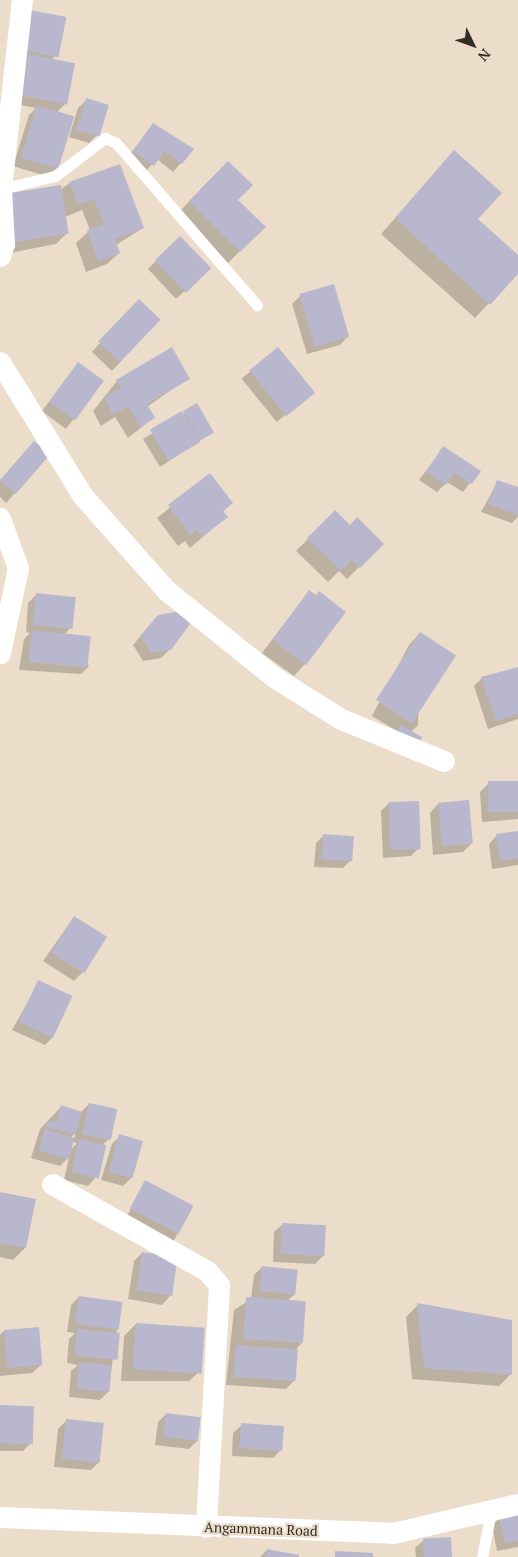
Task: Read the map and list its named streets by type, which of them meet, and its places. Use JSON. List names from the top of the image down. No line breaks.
{"streets":{"street":["Angammana Road"]},"north":"bottom right"}
